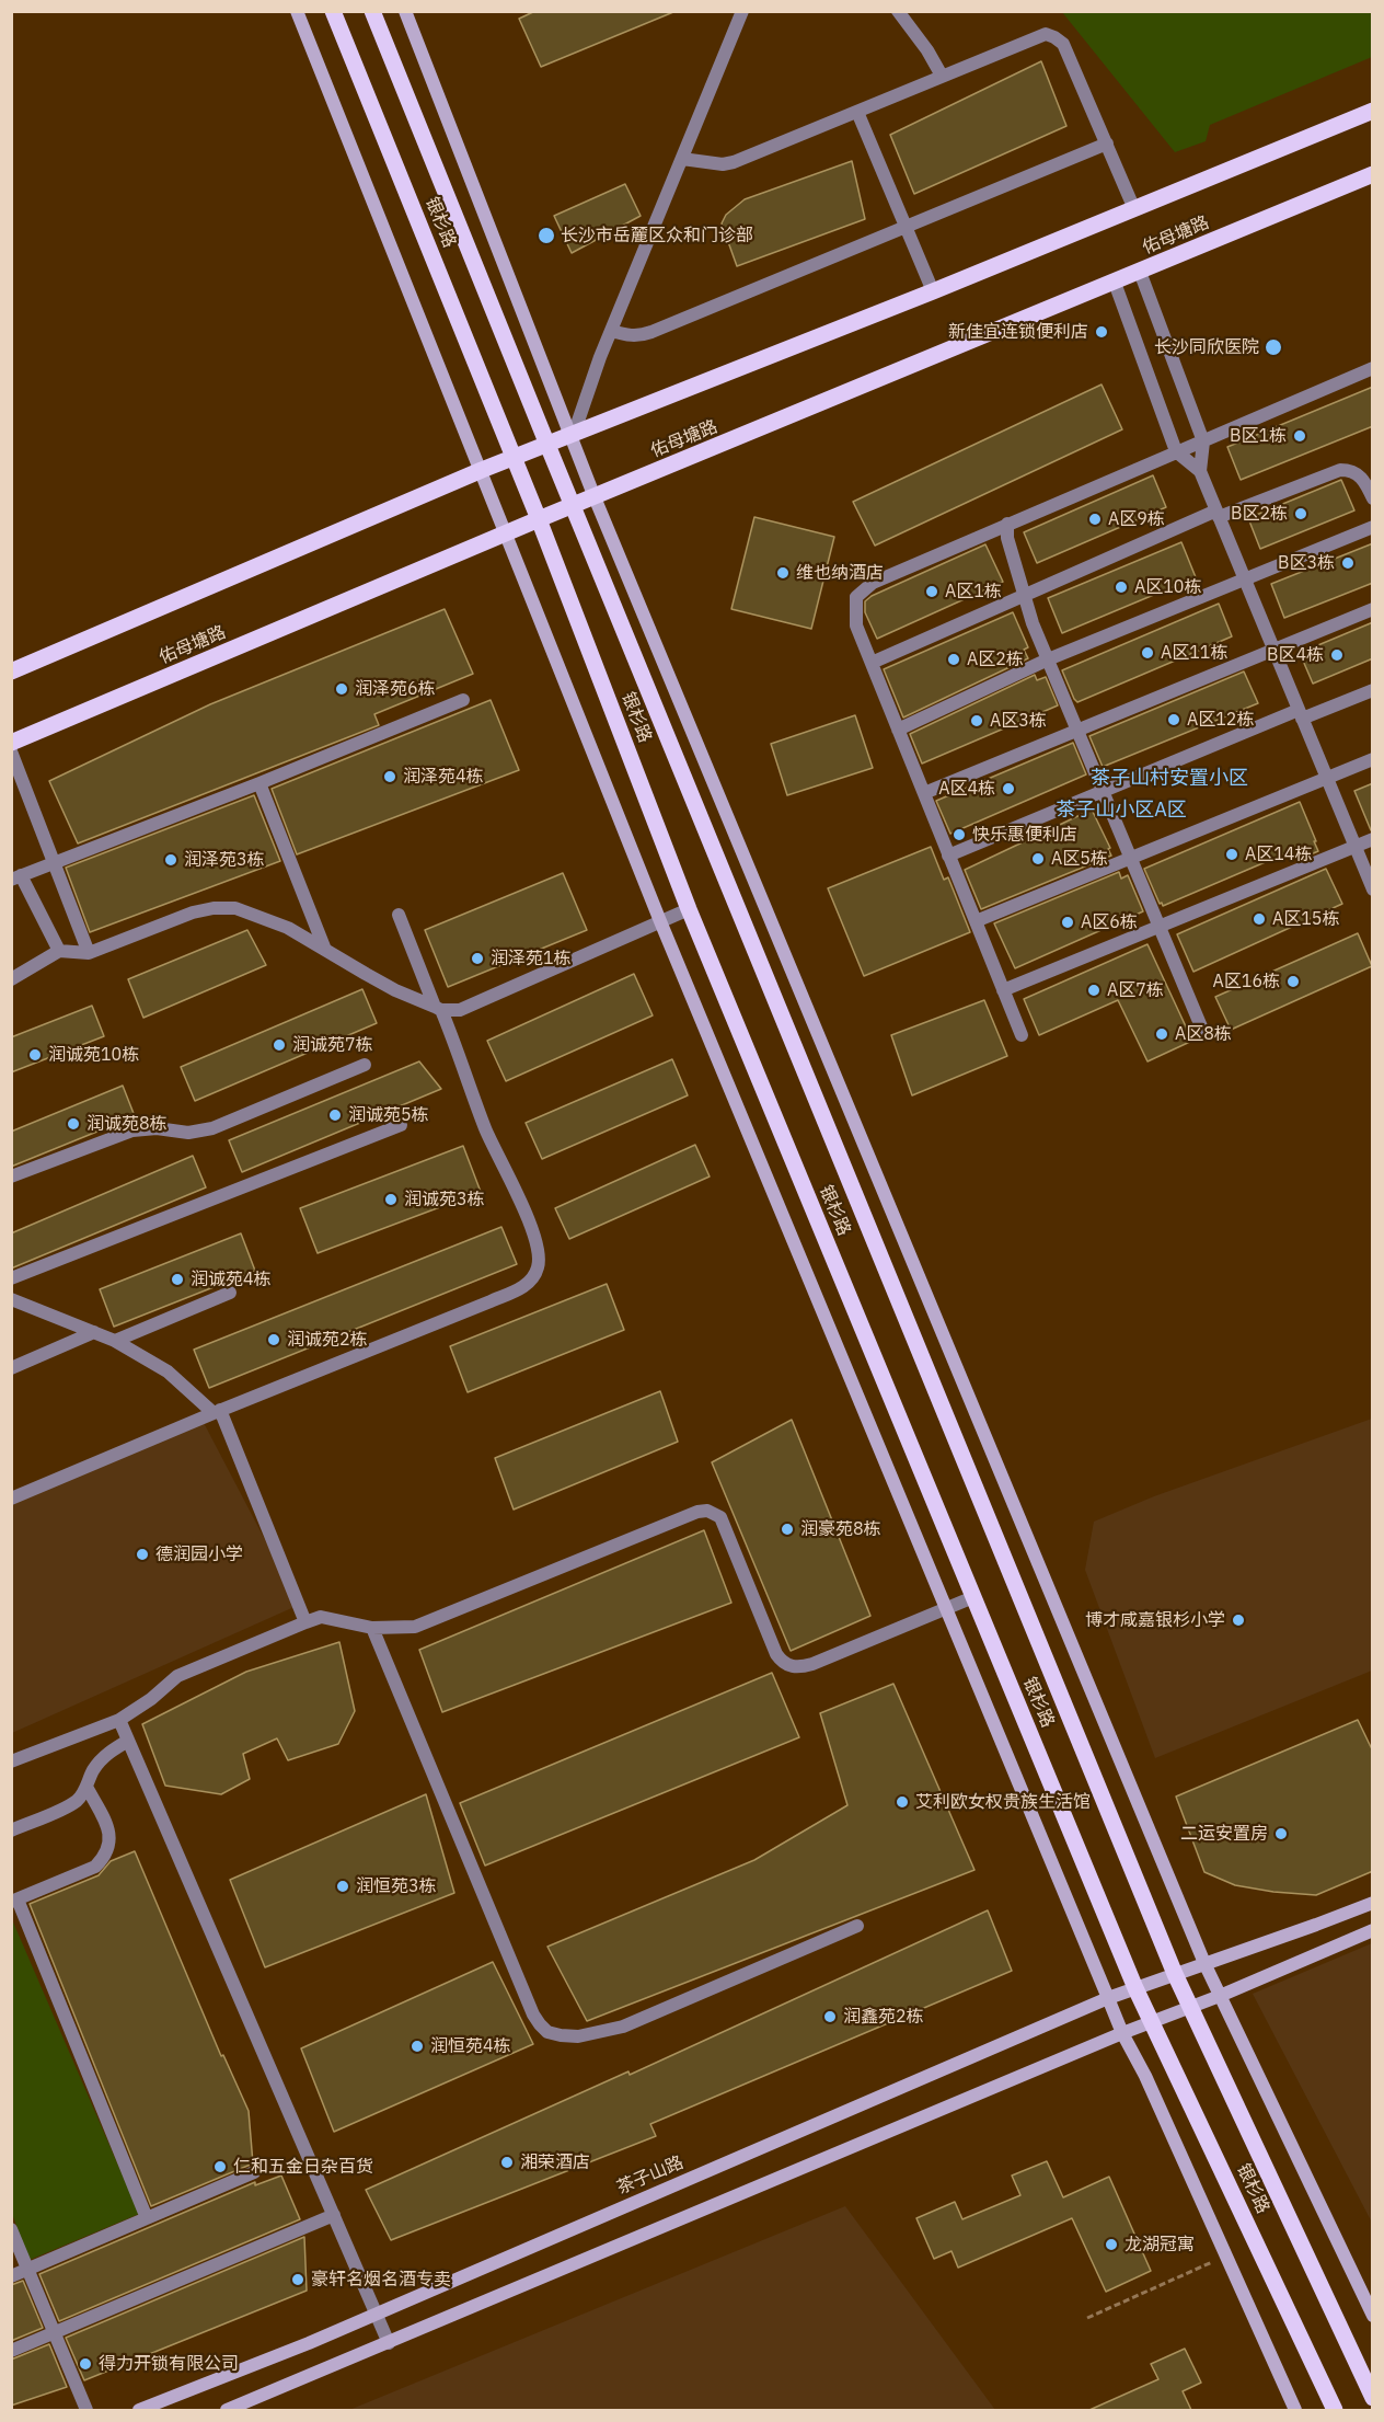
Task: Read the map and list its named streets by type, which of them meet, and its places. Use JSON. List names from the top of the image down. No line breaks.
{"streets":{"main road":["银杉路","佑母塘路"],"street":["茶子山路"]},"crossings":[["银杉路","佑母塘路"],["银杉路","茶子山路"]],"districts":["茶子山村安置小区","茶子山小区A区"],"places":["长沙市岳麓区众和门诊部","新佳宜连锁便利店","长沙同欣医院","B区1栋","B区2栋","A区9栋","B区3栋","维也纳酒店","A区10栋","A区1栋","A区11栋","B区4栋","A区2栋","润泽苑6栋","A区12栋","A区3栋","润泽苑4栋","A区4栋","快乐惠便利店","A区14栋","A区5栋","润泽苑3栋","A区15栋","A区6栋","润泽苑1栋","A区16栋","A区7栋","A区8栋","润诚苑7栋","润诚苑10栋","润诚苑5栋","润诚苑8栋","润诚苑3栋","润诚苑4栋","润诚苑2栋","润豪苑8栋","德润园小学","博才咸嘉银杉小学","艾利欧女权贵族生活馆","二运安置房","润恒苑3栋","润鑫苑2栋","润恒苑4栋","湘荣酒店","仁和五金日杂百货","龙湖冠寓","豪轩名烟名酒专卖","得力开锁有限公司"]}
